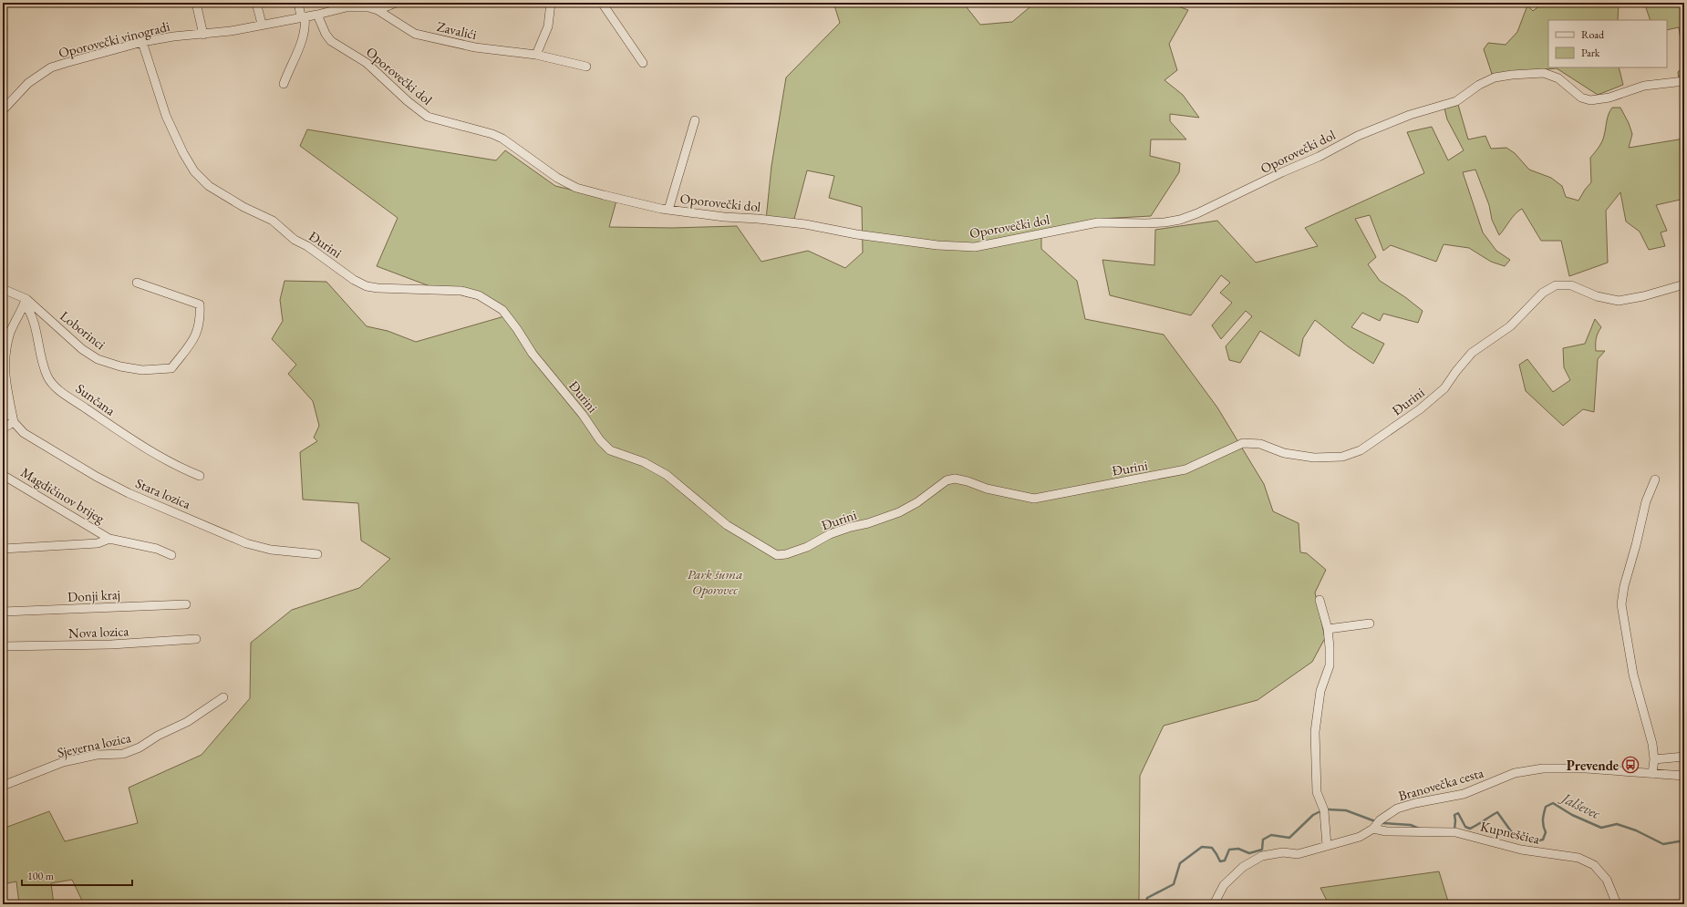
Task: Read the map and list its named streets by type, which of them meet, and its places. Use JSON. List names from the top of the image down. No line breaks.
{"streets":{"street":["Zavalići","Oporovečki vinogradi","Oporovečki dol","Đurini","Loborinci","Sunčana","Stara lozica","Magdičinov brijeg","Donji kraj","Nova lozica","Sjeverna lozica","Branovečka cesta","Kupneščica"]},"crossings":[["Zavalići","Oporovečki vinogradi"],["Oporovečki vinogradi","Oporovečki dol"],["Oporovečki vinogradi","Đurini"],["Loborinci","Sunčana"],["Branovečka cesta","Kupneščica"]],"water":["Jalševec"],"parks":["Park šuma Oporovec"],"places":{"bus stop":["Prevende"]},"legend":["Road","Park"],"scale_bar":"100 m"}
